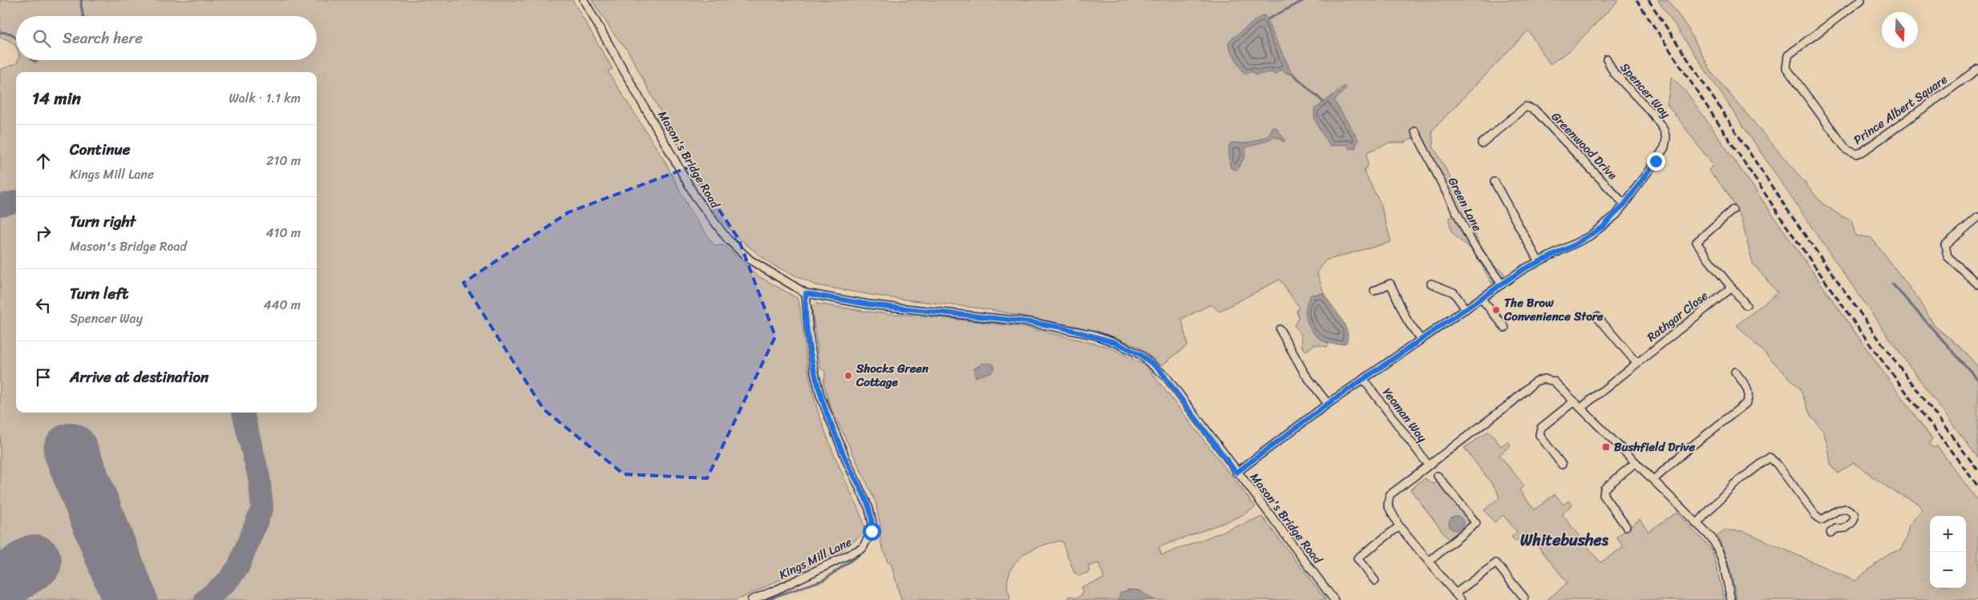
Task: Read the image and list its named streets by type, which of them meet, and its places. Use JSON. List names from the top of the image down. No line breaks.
{"streets":{"street":["Spencer Way","Prince Albert Square","Greenwood Drive","Mason's Bridge Road","Green Lane","Rathgar Close","Yeoman Way","Kings Mill Lane"]},"crossings":[["Spencer Way","Greenwood Drive"],["Spencer Way","Mason's Bridge Road"],["Spencer Way","Green Lane"],["Spencer Way","Yeoman Way"],["Mason's Bridge Road","Kings Mill Lane"]],"districts":["Whitebushes"],"places":{"other":["The Brow Convenience Store","Shocks Green Cottage"],"transit":["Bushfield Drive"]},"north":"bottom","page":{"search":"Search here","heading":["14 min","Walk · 1.1 km"],"list":[["Continue","Kings Mill Lane","210 m"],["Turn right","Mason's Bridge Road","410 m"],["Turn left","Spencer Way","440 m"],"Arrive at destination"],"map_buttons":["+","−"]}}
